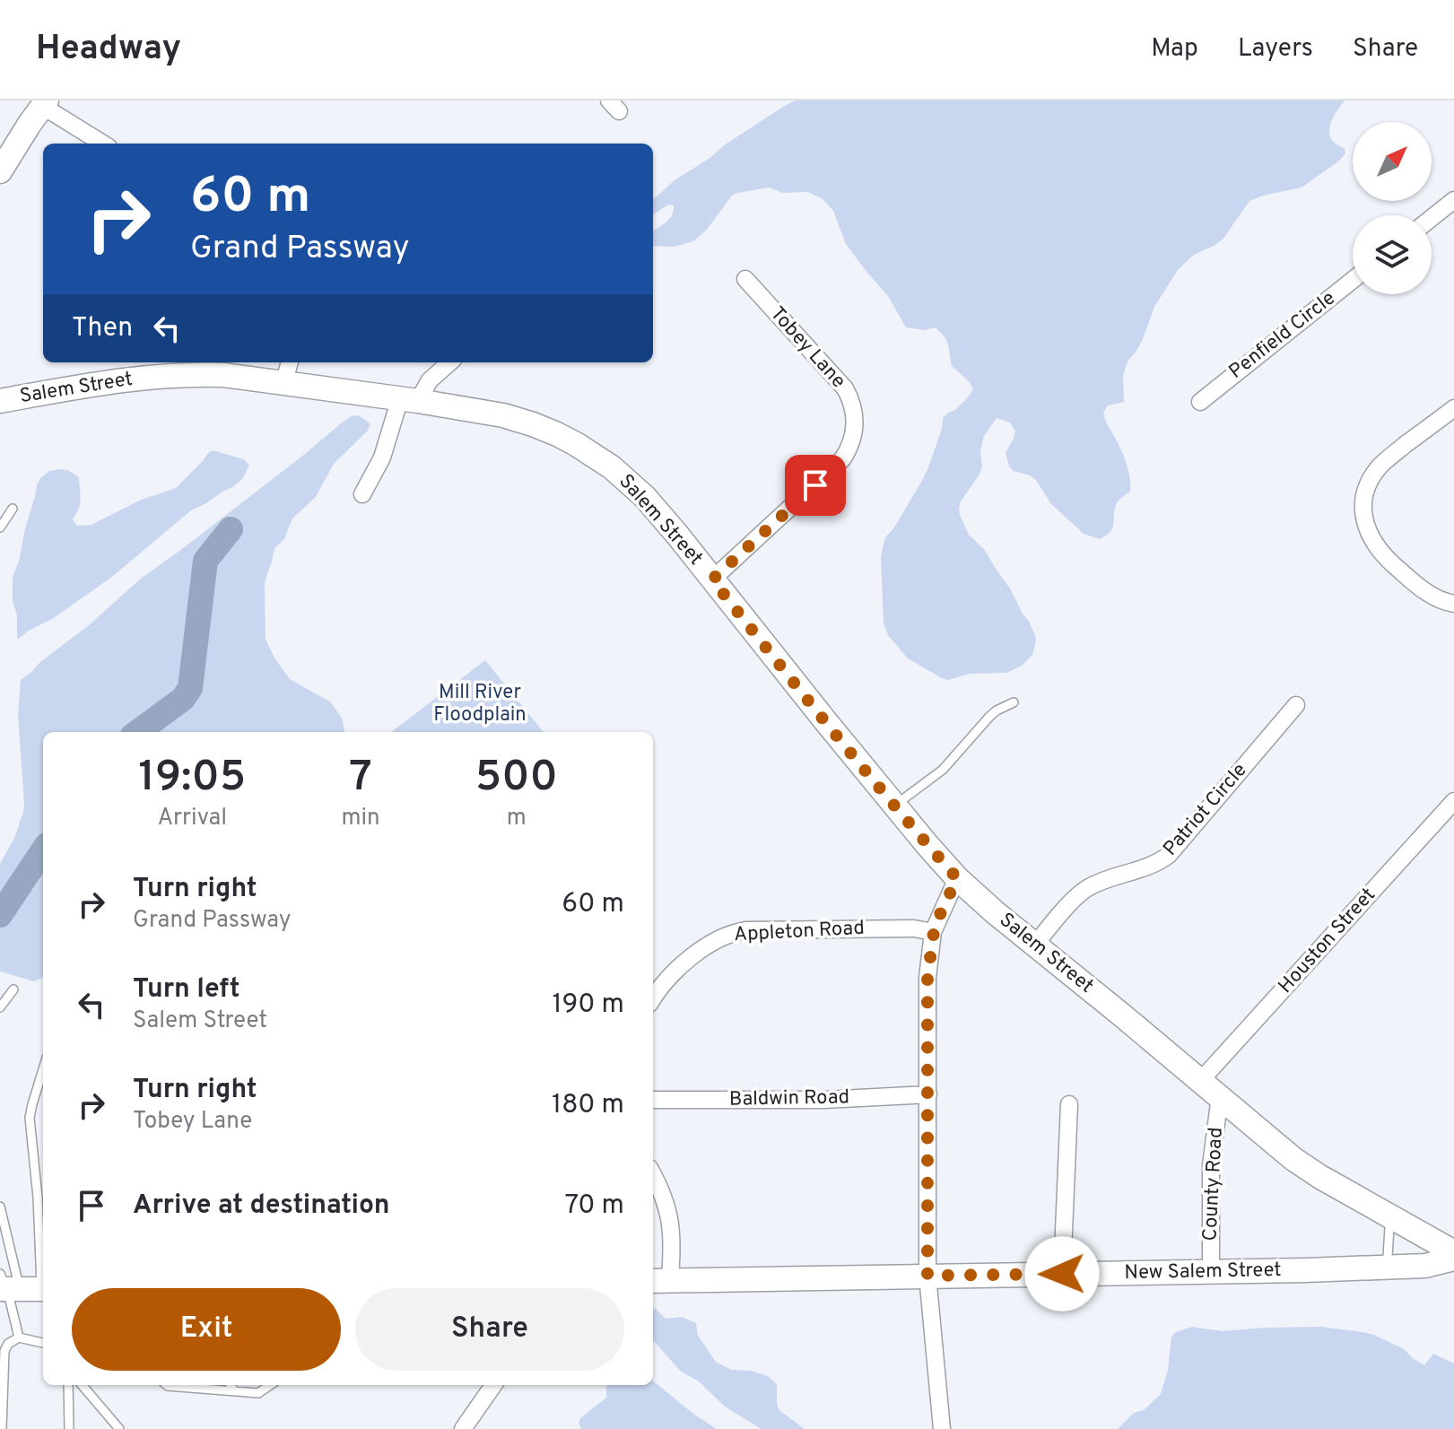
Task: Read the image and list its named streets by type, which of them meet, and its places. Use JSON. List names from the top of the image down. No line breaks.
{"streets":{"main road":["Salem Street","New Salem Street"],"street":["Penfield Circle","Tobey Lane","Patriot Circle","Appleton Road","Houston Street","Baldwin Road","County Road"]},"crossings":[["Tobey Lane","Salem Street"],["Salem Street","Patriot Circle"],["Salem Street","Houston Street"],["Salem Street","County Road"],["County Road","New Salem Street"]],"parks":["Mill River Floodplain"],"north":"top right","page":{"header":"Headway","nav":["Map","Layers","Share"],"turn":["60 m","Grand Passway"],"then":"Then","eta":["19:05","Arrival","7","min","500","m"],"list":[{"name":"Turn right","note":"Grand Passway","value":"60 m"},{"name":"Turn left","note":"Salem Street","value":"190 m"},{"name":"Turn right","note":"Tobey Lane","value":"180 m"},{"name":"Arrive at destination","value":"70 m"}],"buttons":["Exit","Share"]}}
